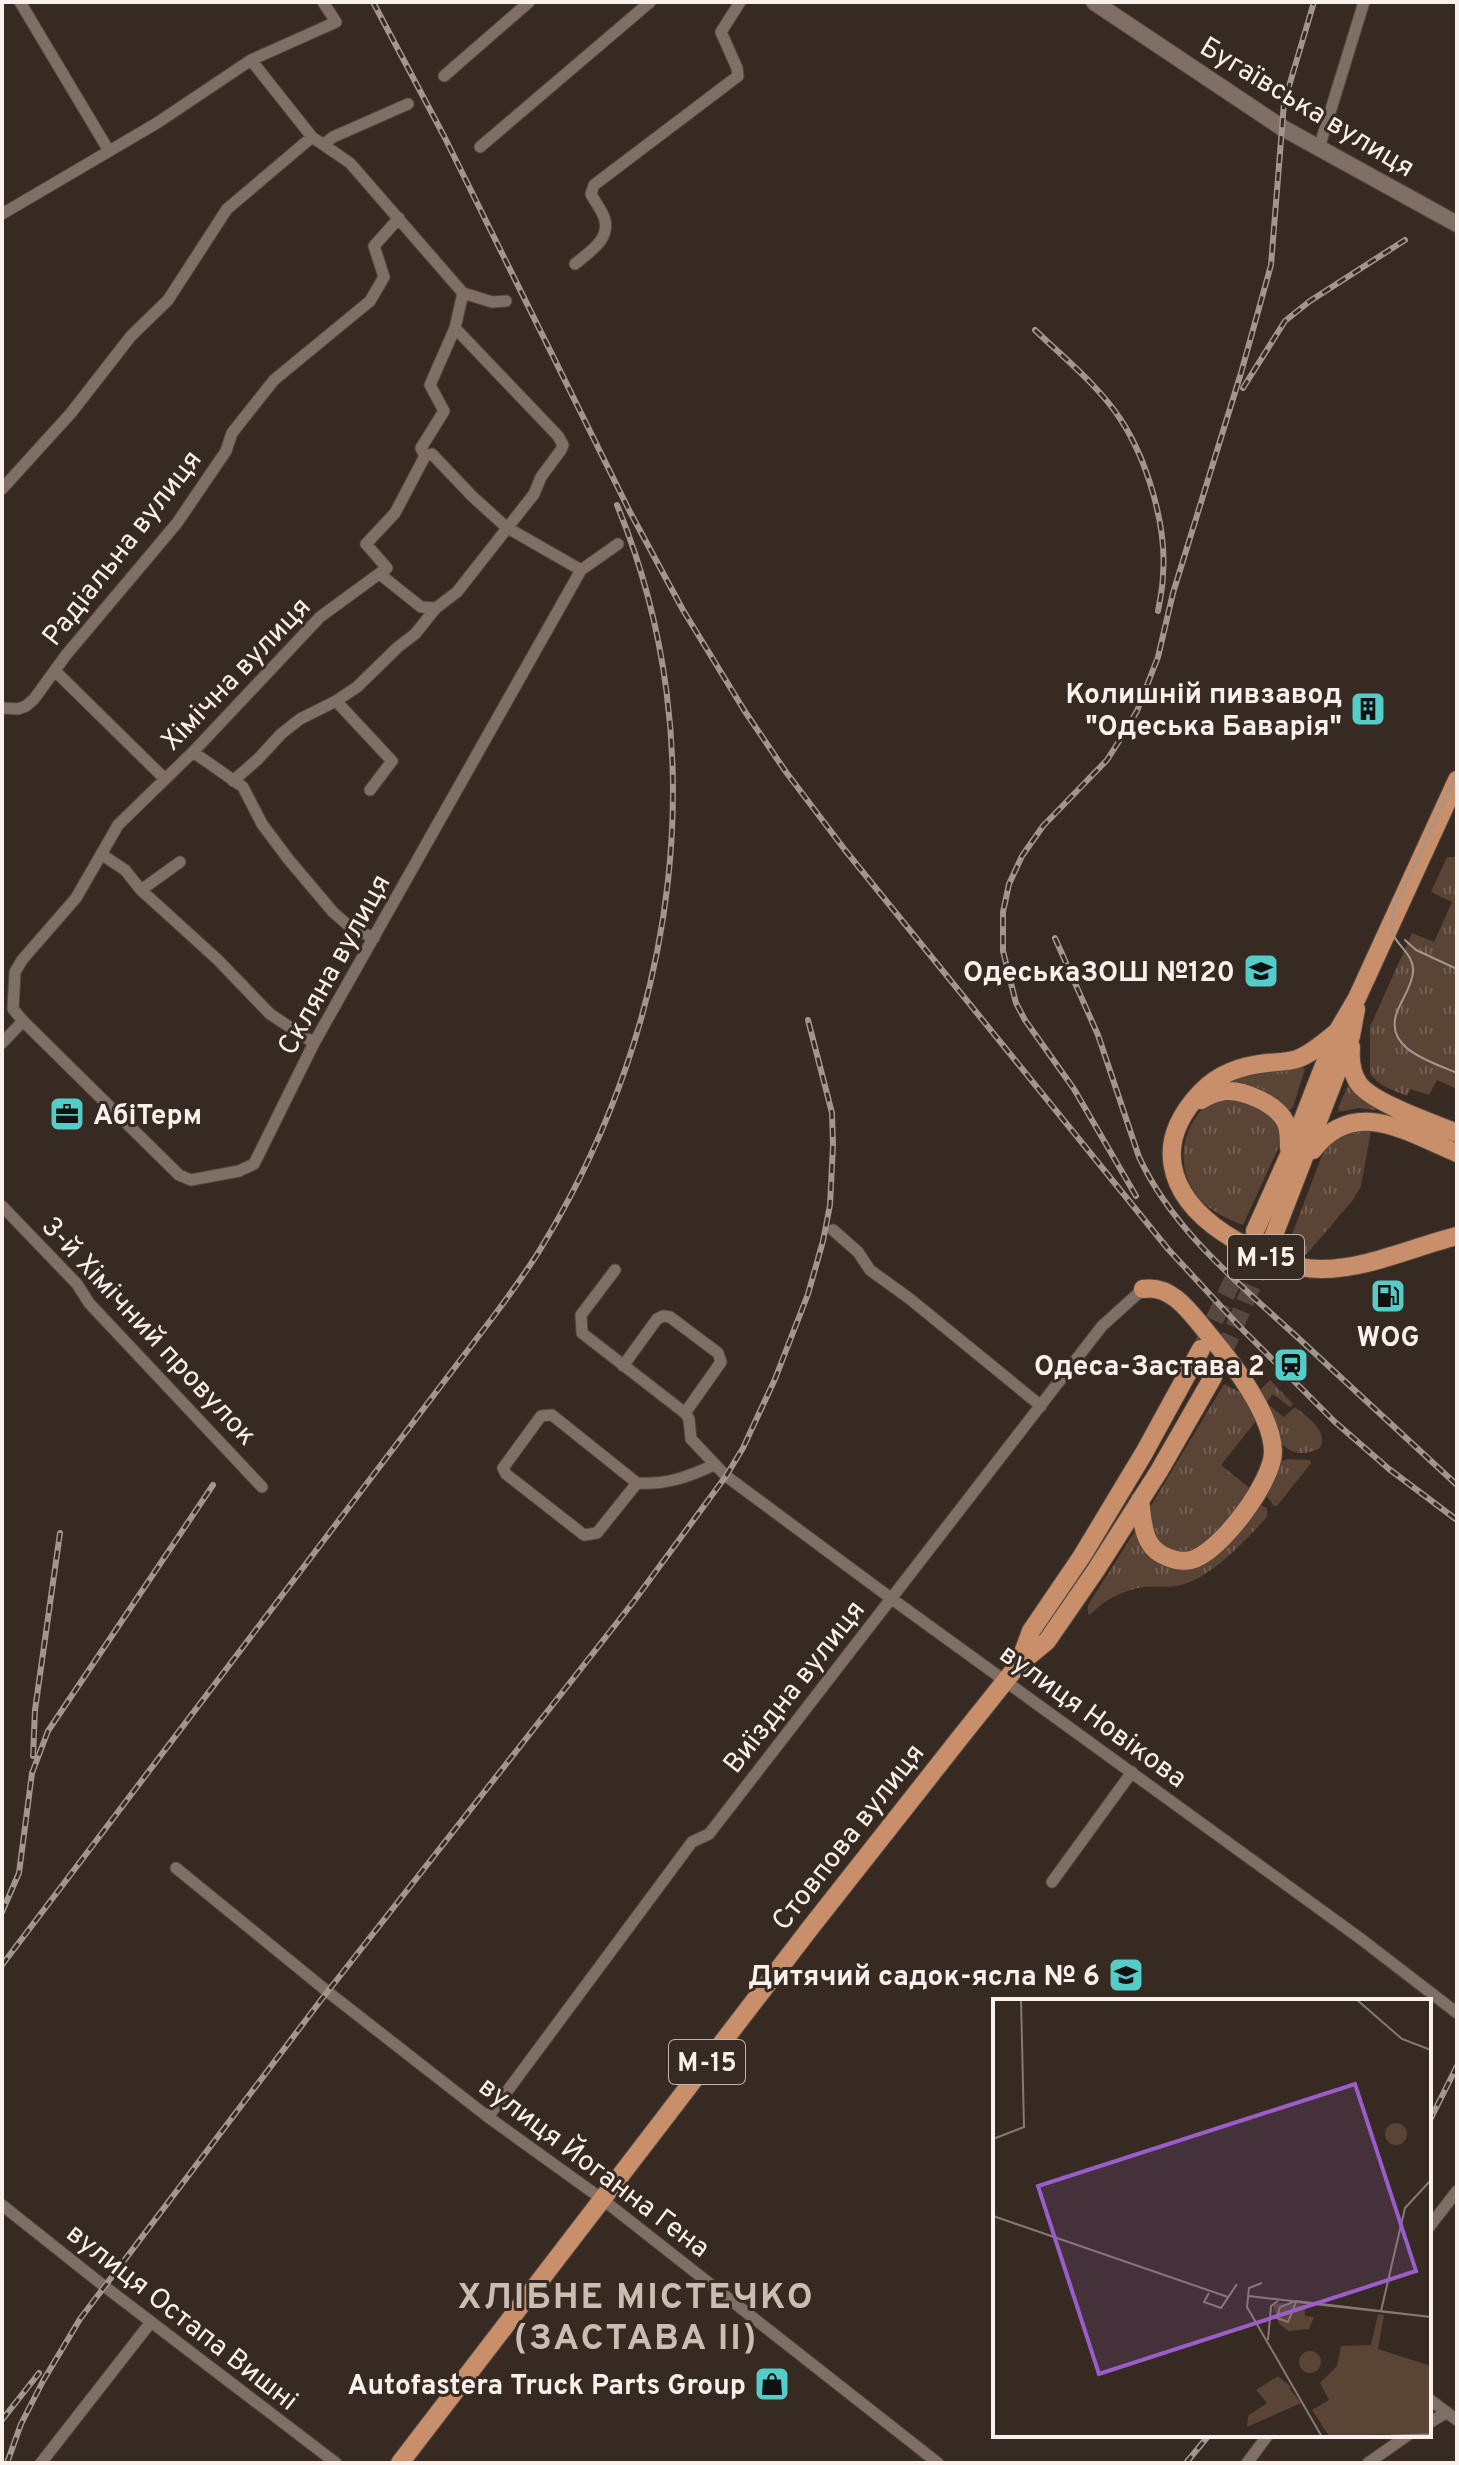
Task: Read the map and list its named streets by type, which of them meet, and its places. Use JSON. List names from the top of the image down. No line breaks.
{"streets":{"main road":["Бугаївська вулиця","М-15","Стовпова вулиця"],"street":["Радіальна вулиця","Хімічна вулиця","Скляна вулиця","3-й Хімічний провулок","Виїздна вулиця","вулиця Новікова","вулиця Йоганна Гена","вулиця Остапа Вишні"]},"crossings":[["Хімічна вулиця","Скляна вулиця"],["Виїздна вулиця","вулиця Новікова"],["Виїздна вулиця","вулиця Йоганна Гена"],["вулиця Новікова","Стовпова вулиця"],["Стовпова вулиця","вулиця Йоганна Гена"]],"districts":["ХЛІБНЕ МІСТЕЧКО (ЗАСТАВА ІІ)"],"places":{"building":["Колишній пивзавод \"Одеська Баварія\""],"school or university":["ОдеськаЗОШ №120","Дитячий садок-ясла № 6"],"office":["АбіТерм"],"fuel station":["WOG"],"station":["Одеса-Застава 2"],"shop":["Autofastera Truck Parts Group"]}}
